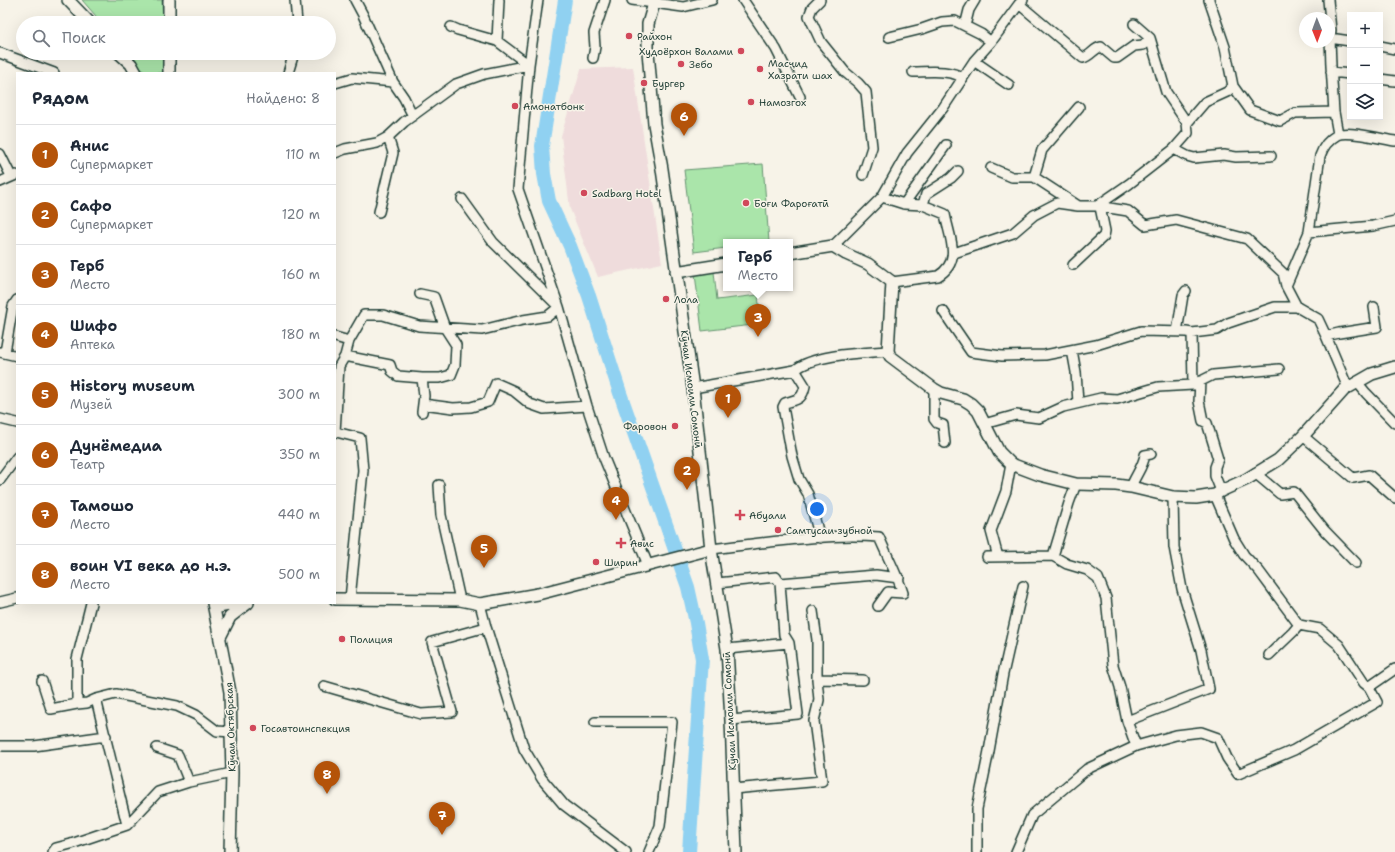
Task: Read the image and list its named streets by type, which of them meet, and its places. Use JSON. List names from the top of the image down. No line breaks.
{"streets":{"main road":["Кӯчаи Исмоили Сомонӣ","Кӯчаи Октябрская"]},"places":{"other":["Райхон","Худоёрхон Валами","Зебо","Масҷид Хазрати шах","Бургер","Намозгох","Амонатбонк","Sadbarg Hotel","Боғи Фароғатӣ","Лола","Фаровон","Самтусаи зубной","Ширин","Полиция","Госавтоинспекция"],"health":["Абуали","Авис"]},"north":"bottom","page":{"map_buttons":["+","−"],"search":"Поиск","heading":["Рядом","Найдено: 8"],"pins":["6","3","1","2","4","5","8","7"],"list":[{"mark":"1","name":"Анис","note":"Супермаркет","value":"110 m"},{"mark":"2","name":"Сафо","note":"Супермаркет","value":"120 m"},{"mark":"3","name":"Герб","note":"Место","value":"160 m"},{"mark":"4","name":"Шифо","note":"Аптека","value":"180 m"},{"mark":"5","name":"History museum","note":"Музей","value":"300 m"},{"mark":"6","name":"Дунёмедиа","note":"Театр","value":"350 m"},{"mark":"7","name":"Тамошо","note":"Место","value":"440 m"},{"mark":"8","name":"воин VI века до н.э.","note":"Место","value":"500 m"}],"popup":["Герб","Место"]}}
